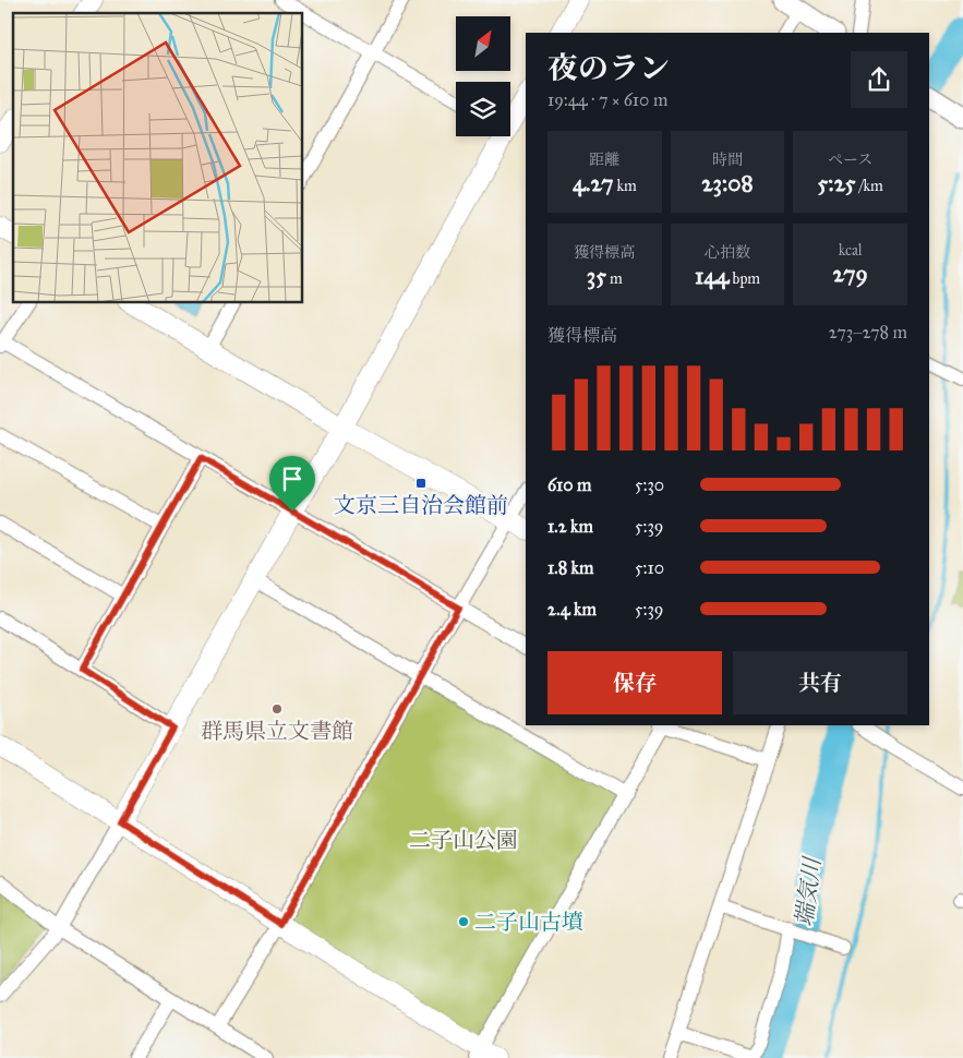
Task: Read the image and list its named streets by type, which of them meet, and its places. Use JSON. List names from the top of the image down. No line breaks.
{"water":["端気川"],"parks":["二子山公園"],"places":{"transit":["文京三自治会館前"],"other":["群馬県立文書館","二子山古墳"]},"north":"top right","page":{"heading":["夜のラン","19:44 · 7 × 610 m"],"stats":[["距離","4.27 km"],["時間","23:08"],["ペース","5:25 /km"],["獲得標高","35 m"],["心拍数","144 bpm"],["kcal","279"]],"chart":["獲得標高","273–278 m"],"list":[{"name":"610 m","note":"5:30"},{"name":"1.2 km","note":"5:39"},{"name":"1.8 km","note":"5:10"},{"name":"2.4 km","note":"5:39"}],"buttons":["保存","共有"]}}
